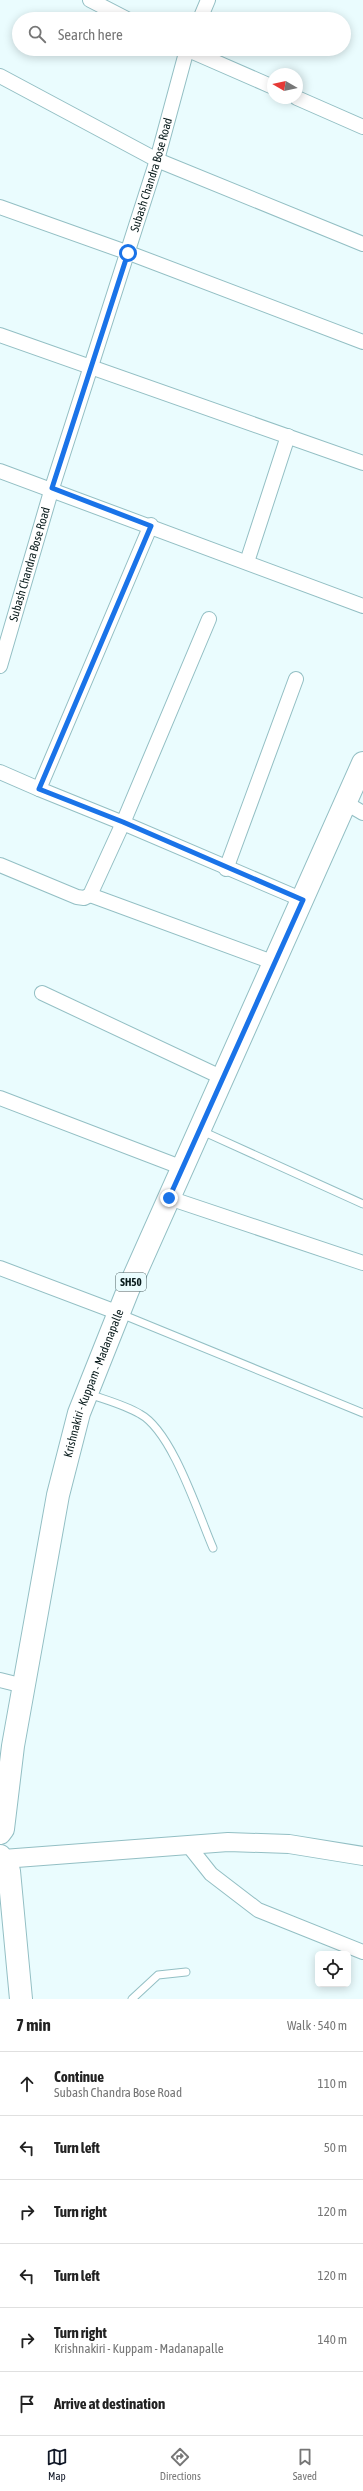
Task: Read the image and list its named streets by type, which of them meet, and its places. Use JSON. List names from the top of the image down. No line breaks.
{"streets":{"main road":["SH50","Krishnakiri - Kuppam - Madanapalle"],"street":["Subash Chandra Bose Road"]},"north":"left","page":{"search":"Search here","heading":["7 min","Walk · 540 m"],"list":[["Continue","Subash Chandra Bose Road","110 m"],["Turn left","50 m"],["Turn right","120 m"],["Turn left","120 m"],["Turn right","Krishnakiri - Kuppam - Madanapalle","140 m"],"Arrive at destination"],"nav":["Map","Directions","Saved"]}}
